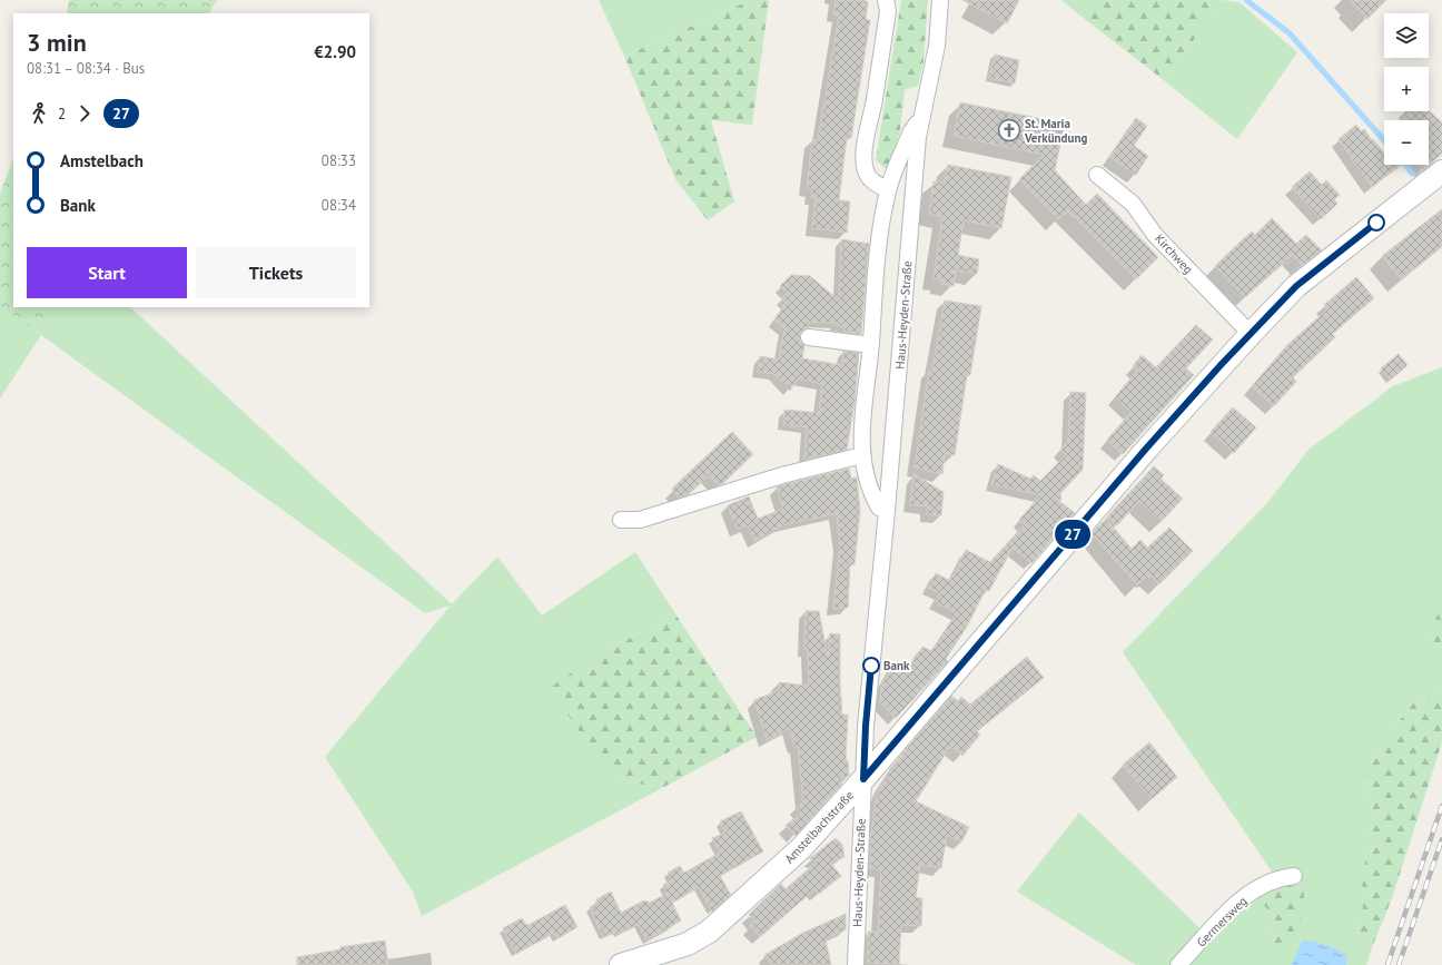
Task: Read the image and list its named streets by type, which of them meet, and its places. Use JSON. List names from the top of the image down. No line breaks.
{"streets":{"street":["Kirchweg","Haus-Heyden-Straße","Amstelbachstraße","Germersweg"]},"crossings":[["Kirchweg","Amstelbachstraße"],["Haus-Heyden-Straße","Amstelbachstraße"]],"places":{"church":["St. Maria Verkündung"],"other":["Bank"]},"lines":["bus line 27"],"page":{"on_map":"27","map_buttons":["+","−"],"heading":["3 min","08:31 – 08:34 · Bus","€2.90"],"legs":["2","27"],"list":[{"name":"Amstelbach","value":"08:33"},{"name":"Bank","value":"08:34"}],"buttons":["Start","Tickets"]}}
